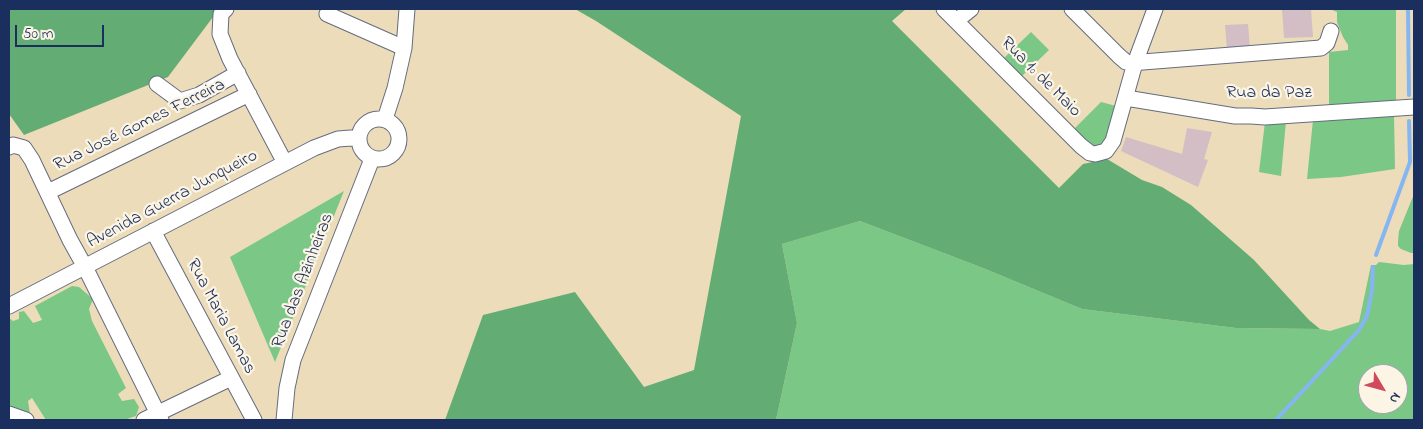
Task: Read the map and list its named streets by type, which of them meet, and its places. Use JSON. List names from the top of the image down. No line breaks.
{"streets":{"street":["Rua 1º de Maio","Rua da Paz","Rua José Gomes Ferreira","Avenida Guerra Junqueiro","Rua das Azinheiras","Rua Maria Lamas"]},"crossings":[["Rua 1º de Maio","Rua da Paz"],["Avenida Guerra Junqueiro","Rua das Azinheiras"],["Avenida Guerra Junqueiro","Rua Maria Lamas"]],"scale_bar":"50 m","north":"bottom right"}
